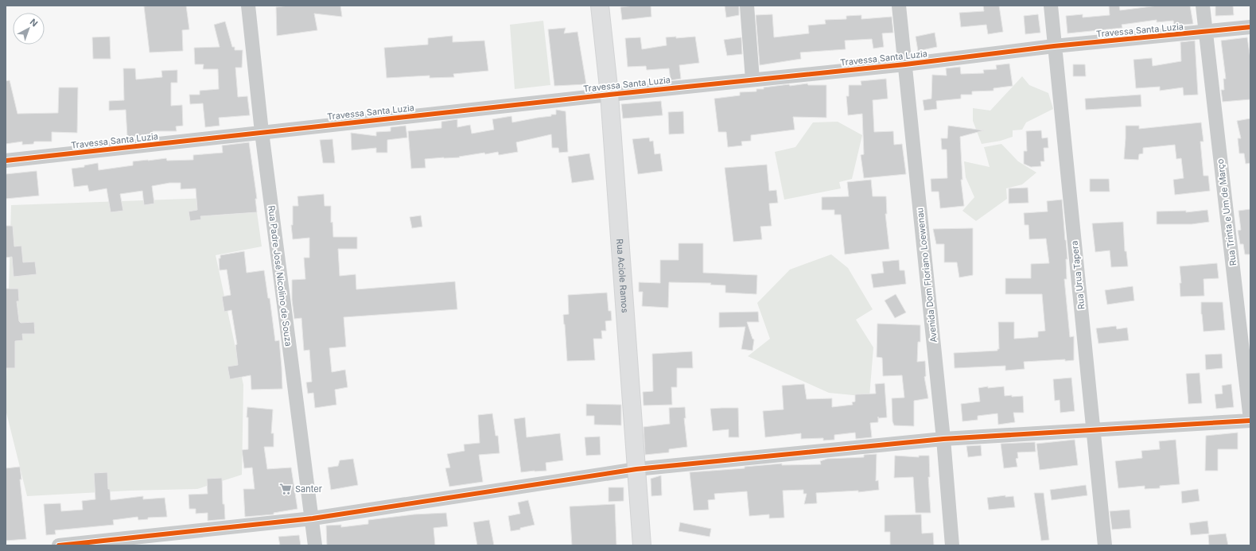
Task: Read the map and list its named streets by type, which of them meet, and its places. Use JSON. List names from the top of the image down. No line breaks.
{"streets":{"street":["Travessa Santa Luzia","Rua Trinta e Um de Março","Rua Aciole Ramos","Avenida Dom Floriano Loewenau","Rua Urua Tapera","Rua Padre José Nicolino de Souza"]},"crossings":[["Travessa Santa Luzia","Rua Trinta e Um de Março"],["Travessa Santa Luzia","Rua Aciole Ramos"],["Travessa Santa Luzia","Avenida Dom Floriano Loewenau"],["Travessa Santa Luzia","Rua Urua Tapera"],["Travessa Santa Luzia","Rua Padre José Nicolino de Souza"]],"places":{"supermarket":["Santer"]},"north":"top right"}
